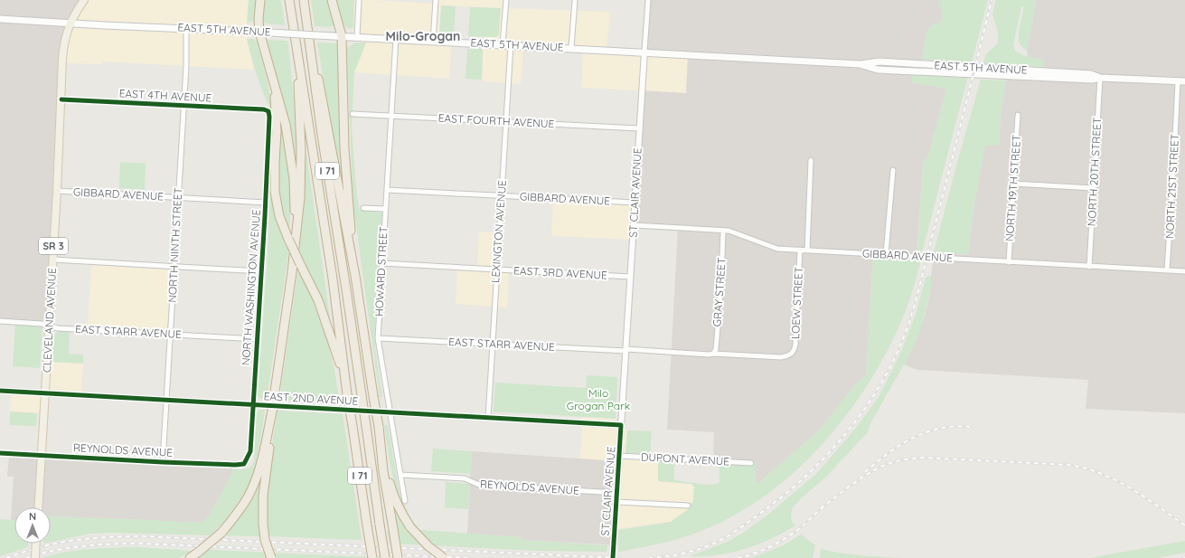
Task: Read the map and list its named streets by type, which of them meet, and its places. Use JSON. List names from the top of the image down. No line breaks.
{"streets":{"highway":["I 71"],"main road":["EAST 5TH AVENUE","SR 3","CLEVELAND AVENUE"],"street":["EAST 4TH AVENUE","EAST FOURTH AVENUE","NORTH 20TH STREET","NORTH 21ST STREET","NORTH 19TH STREET","ST CLAIR AVENUE","GIBBARD AVENUE","LEXINGTON AVENUE","NORTH NINTH STREET","HOWARD STREET","EAST 3RD AVENUE","NORTH WASHINGTON AVENUE","GRAY STREET","LOEW STREET","EAST STARR AVENUE","EAST 2ND AVENUE","REYNOLDS AVENUE","DUPONT AVENUE"]},"crossings":[["EAST 5TH AVENUE","NORTH 20TH STREET"],["EAST 5TH AVENUE","NORTH 21ST STREET"],["EAST 5TH AVENUE","ST CLAIR AVENUE"],["EAST 5TH AVENUE","LEXINGTON AVENUE"],["EAST 5TH AVENUE","NORTH NINTH STREET"],["EAST 5TH AVENUE","HOWARD STREET"],["EAST 5TH AVENUE","CLEVELAND AVENUE"],["EAST 4TH AVENUE","NORTH NINTH STREET"],["EAST 4TH AVENUE","NORTH WASHINGTON AVENUE"],["EAST 4TH AVENUE","CLEVELAND AVENUE"],["EAST FOURTH AVENUE","ST CLAIR AVENUE"],["EAST FOURTH AVENUE","LEXINGTON AVENUE"],["EAST FOURTH AVENUE","HOWARD STREET"],["NORTH 20TH STREET","GIBBARD AVENUE"],["NORTH 21ST STREET","GIBBARD AVENUE"],["NORTH 19TH STREET","GIBBARD AVENUE"],["ST CLAIR AVENUE","GIBBARD AVENUE"],["ST CLAIR AVENUE","EAST 3RD AVENUE"],["ST CLAIR AVENUE","EAST STARR AVENUE"],["ST CLAIR AVENUE","EAST 2ND AVENUE"],["ST CLAIR AVENUE","REYNOLDS AVENUE"],["ST CLAIR AVENUE","DUPONT AVENUE"],["GIBBARD AVENUE","LEXINGTON AVENUE"],["GIBBARD AVENUE","NORTH NINTH STREET"],["GIBBARD AVENUE","HOWARD STREET"],["GIBBARD AVENUE","NORTH WASHINGTON AVENUE"],["GIBBARD AVENUE","GRAY STREET"],["GIBBARD AVENUE","LOEW STREET"],["GIBBARD AVENUE","CLEVELAND AVENUE"],["LEXINGTON AVENUE","EAST 3RD AVENUE"],["LEXINGTON AVENUE","EAST STARR AVENUE"],["LEXINGTON AVENUE","EAST 2ND AVENUE"],["NORTH NINTH STREET","EAST STARR AVENUE"],["NORTH NINTH STREET","EAST 2ND AVENUE"],["NORTH NINTH STREET","REYNOLDS AVENUE"],["HOWARD STREET","EAST 3RD AVENUE"],["HOWARD STREET","EAST STARR AVENUE"],["HOWARD STREET","EAST 2ND AVENUE"],["HOWARD STREET","REYNOLDS AVENUE"],["NORTH WASHINGTON AVENUE","EAST STARR AVENUE"],["NORTH WASHINGTON AVENUE","EAST 2ND AVENUE"],["NORTH WASHINGTON AVENUE","REYNOLDS AVENUE"],["GRAY STREET","EAST STARR AVENUE"],["LOEW STREET","EAST STARR AVENUE"],["CLEVELAND AVENUE","EAST STARR AVENUE"],["CLEVELAND AVENUE","EAST 2ND AVENUE"],["CLEVELAND AVENUE","REYNOLDS AVENUE"]],"districts":["Milo-Grogan"],"parks":["Milo Grogan Park"],"north":"top"}
